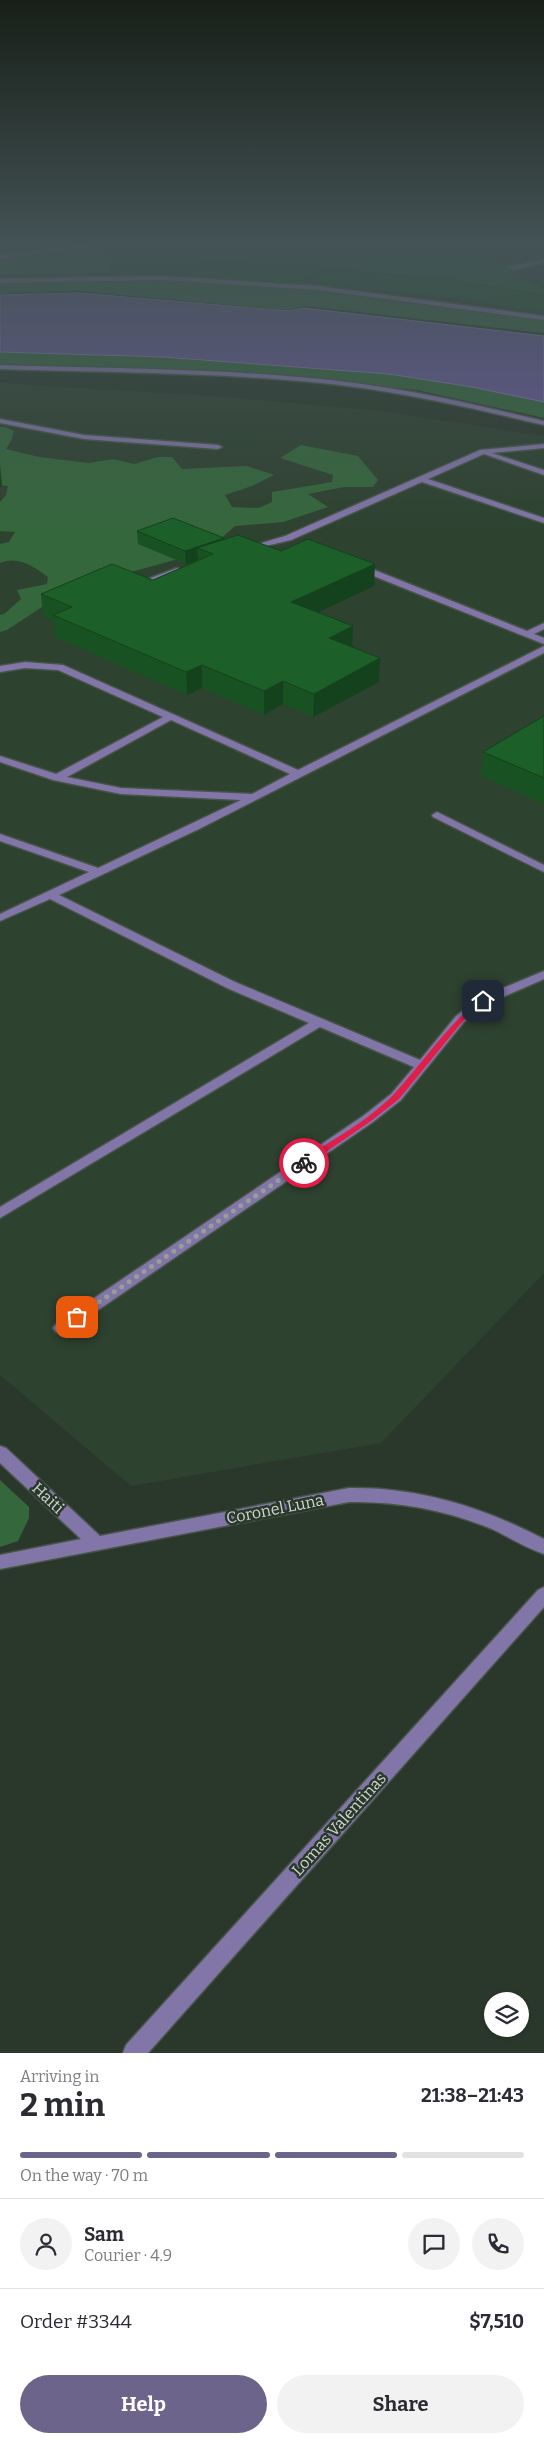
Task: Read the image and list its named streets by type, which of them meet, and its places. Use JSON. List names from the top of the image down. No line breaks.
{"streets":{"street":["Haiti","Coronel Luna","Lomas Valentinas"]},"crossings":[["Haiti","Coronel Luna"]],"page":{"heading":["2 min","Arriving in","21:38–21:43"],"panel":["Sam","Courier · 4.9","Order #3344","$7,510"],"bar":"On the way · 70 m","buttons":["Help","Share"]}}
